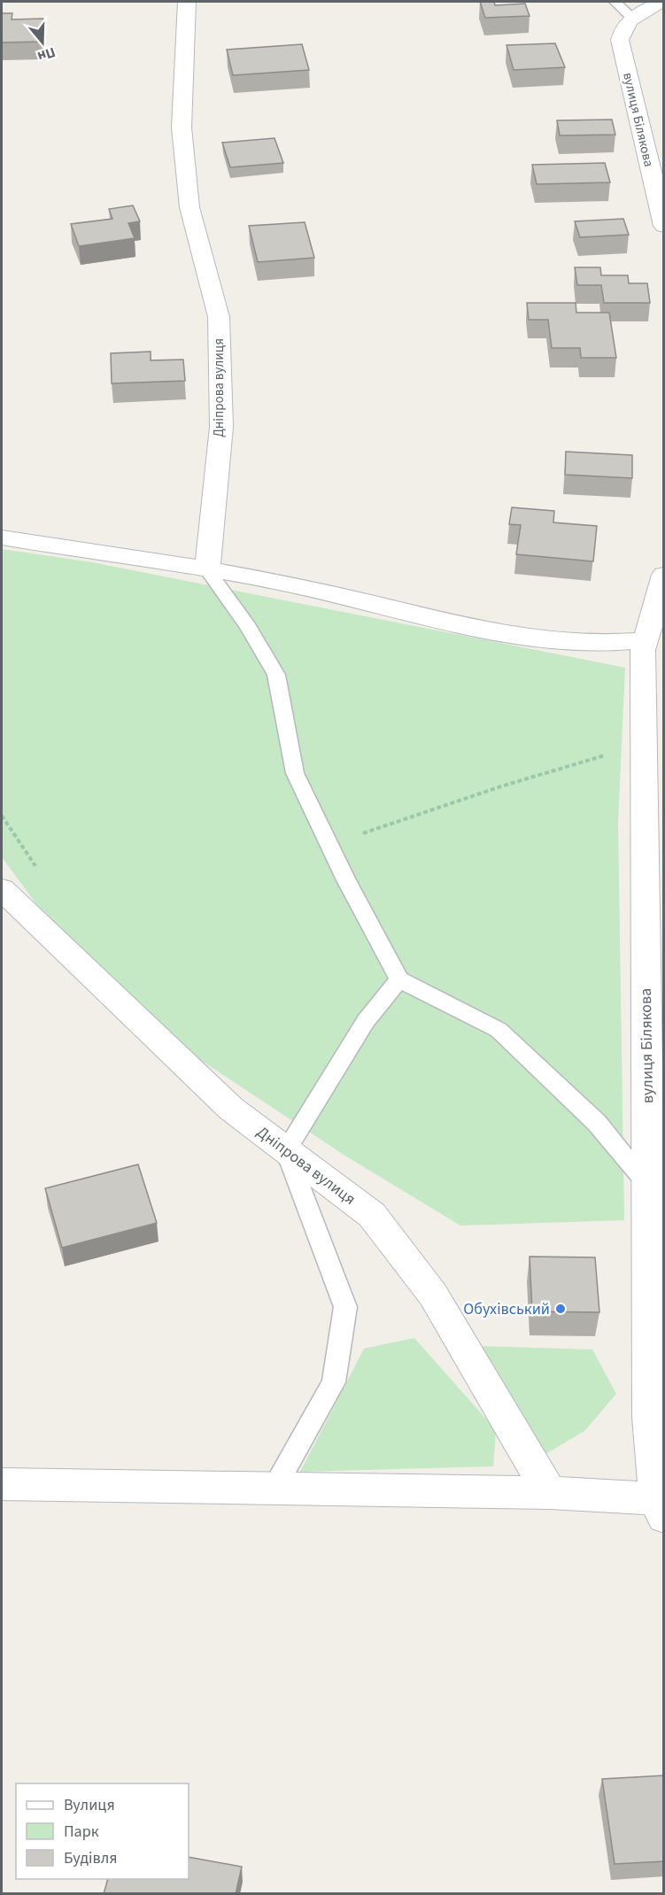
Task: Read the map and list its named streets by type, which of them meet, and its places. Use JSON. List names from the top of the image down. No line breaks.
{"streets":{"street":["вулиця Білякова","Дніпрова вулиця"]},"places":["Обухівський"],"legend":["Вулиця","Парк","Будівля"],"north":"bottom"}
